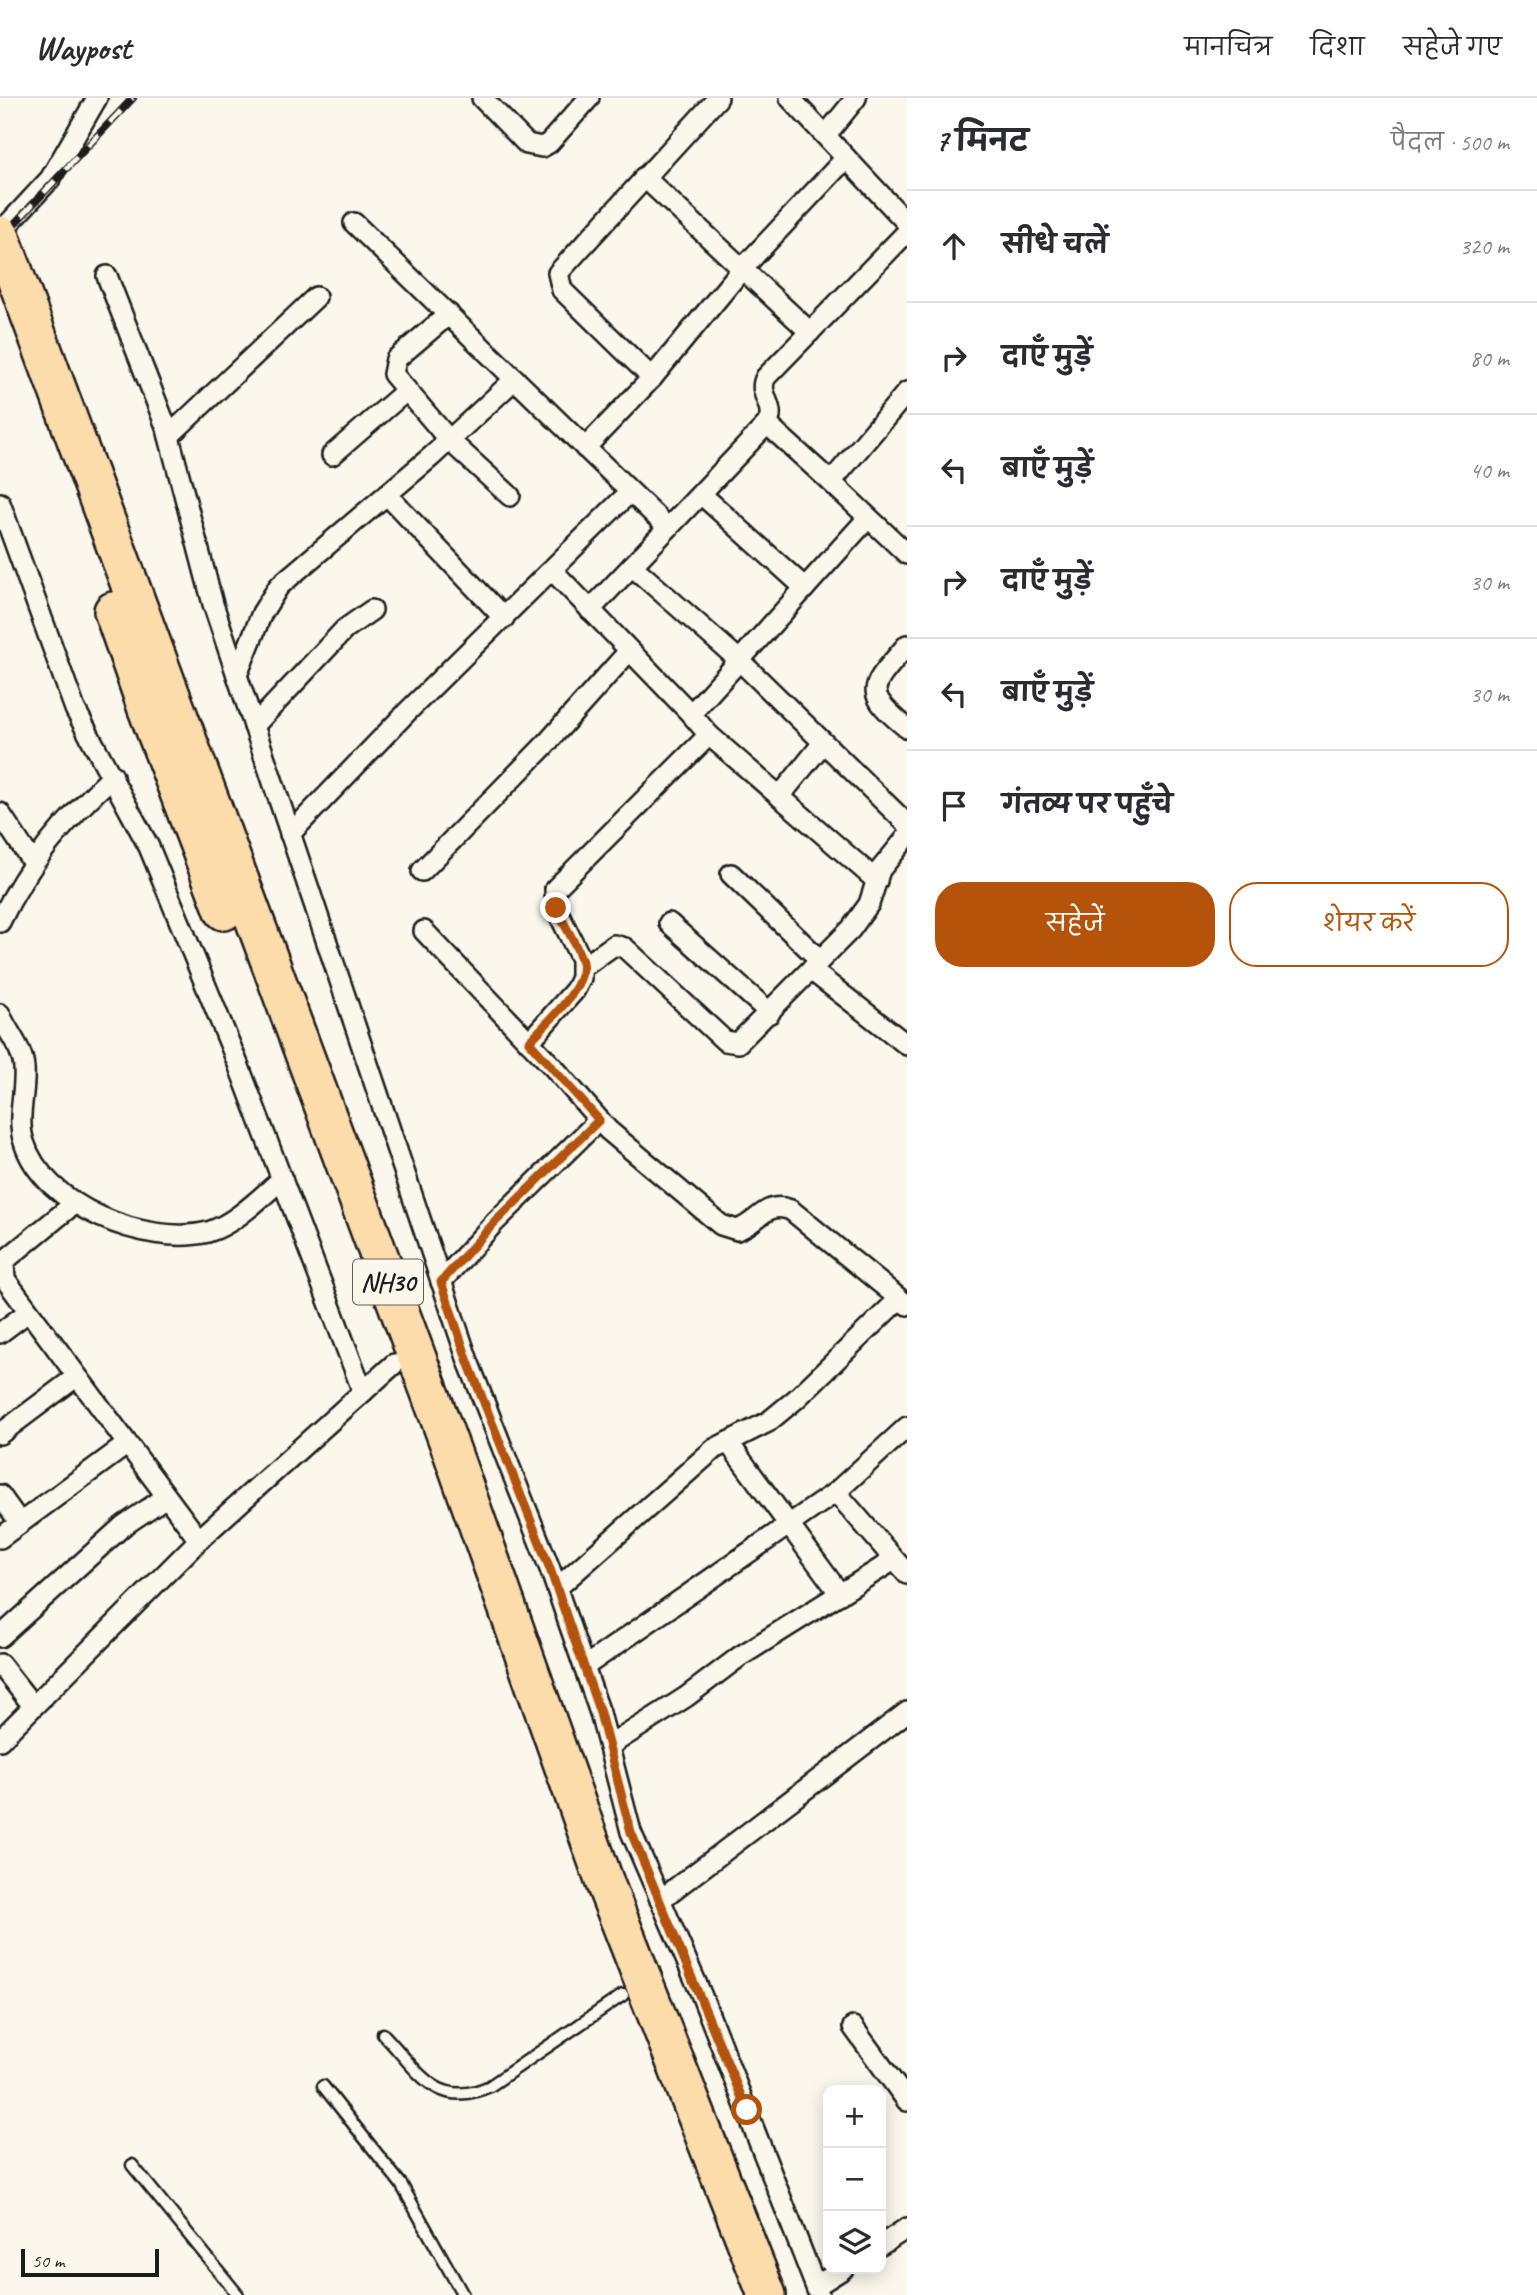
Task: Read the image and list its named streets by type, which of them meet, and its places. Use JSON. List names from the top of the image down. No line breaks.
{"streets":{"highway":["NH30"]},"scale_bar":"50 m","page":{"header":"Waypost","nav":["मानचित्र","दिशा","सहेजे गए"],"heading":["7 मिनट","पैदल · 500 m"],"list":[["सीधे चलें","320 m"],["दाएँ मुड़ें","80 m"],["बाएँ मुड़ें","40 m"],["दाएँ मुड़ें","30 m"],["बाएँ मुड़ें","30 m"],"गंतव्य पर पहुँचे"],"buttons":["सहेजें","शेयर करें"],"map_buttons":["+","−"],"scale":"50 m"}}
